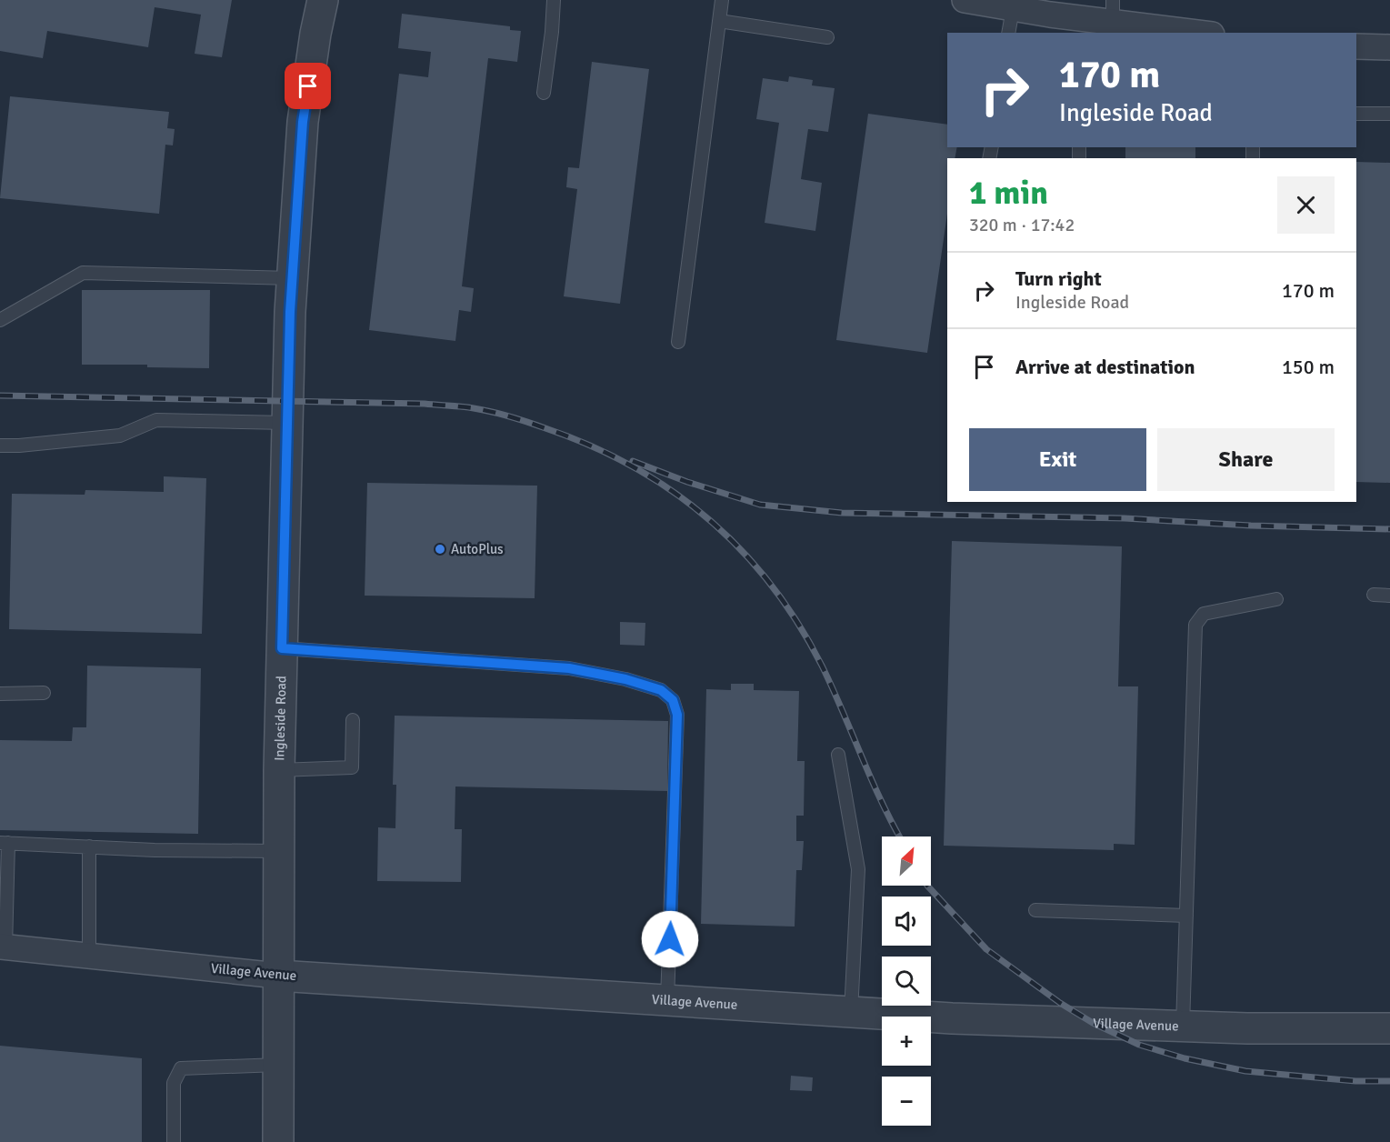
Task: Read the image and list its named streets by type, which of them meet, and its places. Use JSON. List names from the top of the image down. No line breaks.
{"streets":{"street":["Ingleside Road","Village Avenue"]},"crossings":[["Ingleside Road","Village Avenue"]],"places":["AutoPlus"],"north":"top right","page":{"turn":["170 m","Ingleside Road"],"heading":["1 min","320 m · 17:42"],"list":[{"name":"Turn right","note":"Ingleside Road","value":"170 m"},{"name":"Arrive at destination","value":"150 m"}],"buttons":["Exit","Share"],"map_buttons":["+","−"]}}
